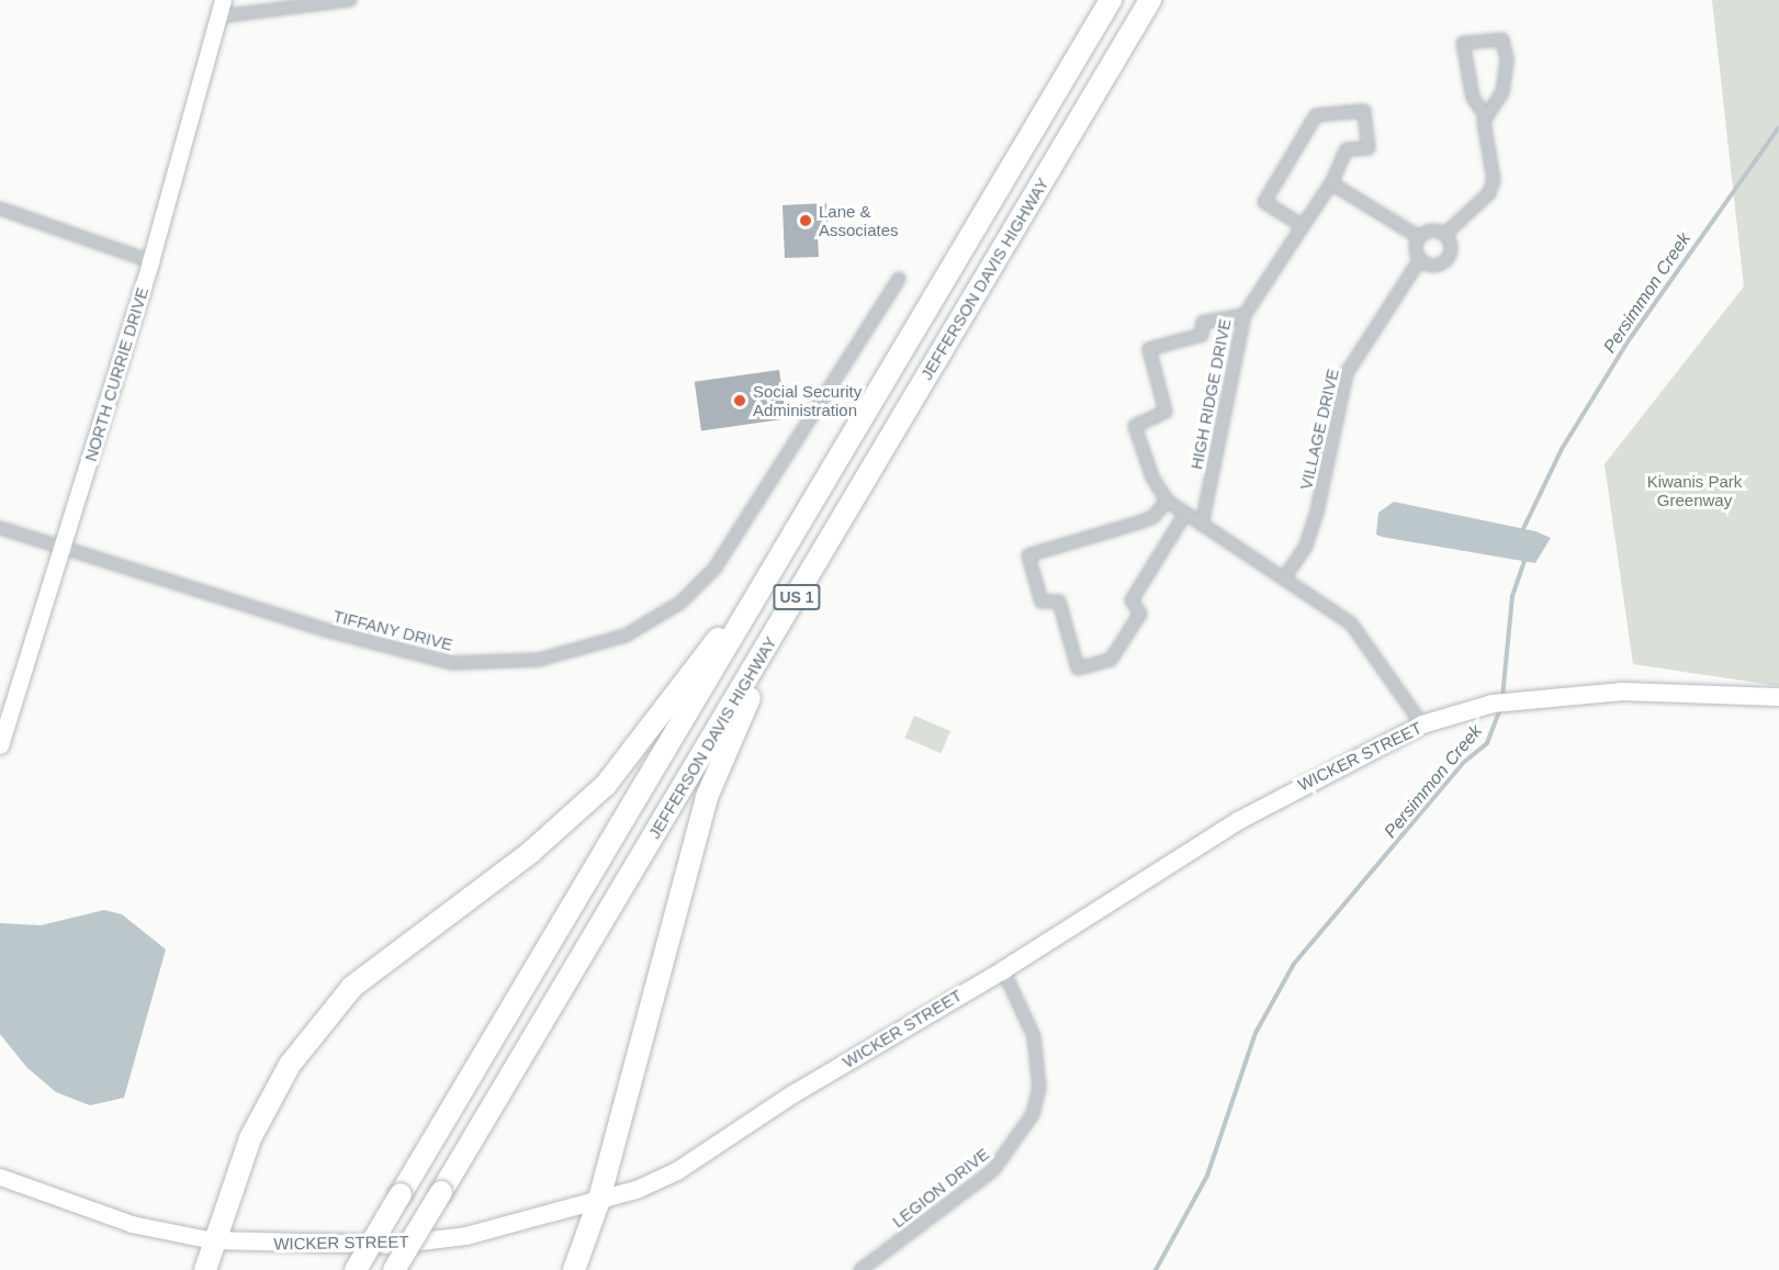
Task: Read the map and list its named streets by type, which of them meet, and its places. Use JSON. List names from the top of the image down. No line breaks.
{"streets":{"highway":["JEFFERSON DAVIS HIGHWAY","US 1"],"main road":["WICKER STREET"],"street":["NORTH CURRIE DRIVE","HIGH RIDGE DRIVE","VILLAGE DRIVE","TIFFANY DRIVE","LEGION DRIVE"]},"crossings":[["NORTH CURRIE DRIVE","TIFFANY DRIVE"],["HIGH RIDGE DRIVE","VILLAGE DRIVE"],["HIGH RIDGE DRIVE","WICKER STREET"],["WICKER STREET","LEGION DRIVE"]],"water":["Persimmon Creek"],"parks":["Kiwanis Park Greenway"],"places":["Lane & Associates","Social Security Administration"]}
